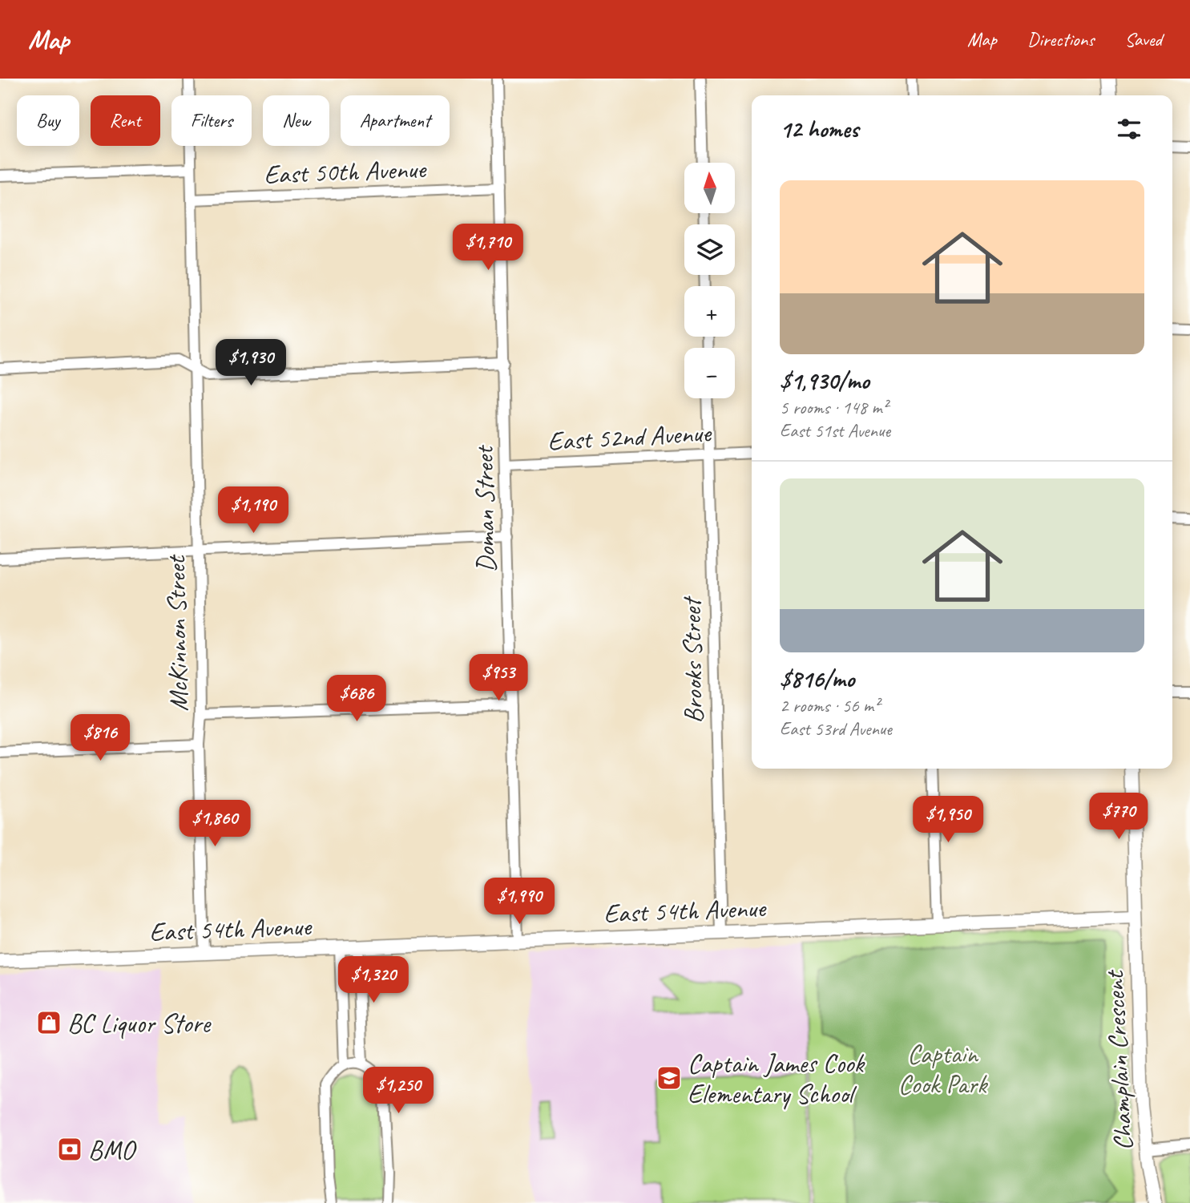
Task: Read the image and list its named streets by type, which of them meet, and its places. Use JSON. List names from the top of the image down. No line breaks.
{"streets":{"street":["East 50th Avenue","East 52nd Avenue","Doman Street","McKinnon Street","Brooks Street","East 54th Avenue","Champlain Crescent"]},"crossings":[["East 50th Avenue","Doman Street"],["East 50th Avenue","McKinnon Street"],["East 52nd Avenue","Doman Street"],["East 52nd Avenue","Brooks Street"],["Doman Street","East 54th Avenue"],["McKinnon Street","East 54th Avenue"],["Brooks Street","East 54th Avenue"],["East 54th Avenue","Champlain Crescent"]],"parks":["Captain Cook Park"],"places":{"shop":["BC Liquor Store"],"school or university":["Captain James Cook Elementary School"],"bank":["BMO"]},"north":"top","page":{"header":"Map","nav":["Map","Directions","Saved"],"chip":["Buy","Rent","Filters","New","Apartment"],"heading":"12 homes","map_buttons":["+","−"],"list":[{"name":"$1,930/mo","note":"5 rooms · 148 m² · East 51st Avenue"},{"name":"$816/mo","note":"2 rooms · 56 m² · East 53rd Avenue"}],"price":["$1,710","$1,930","$1,190","$953","$686","$816","$770","$1,950","$1,860","$1,990","$1,320","$1,250"]}}
